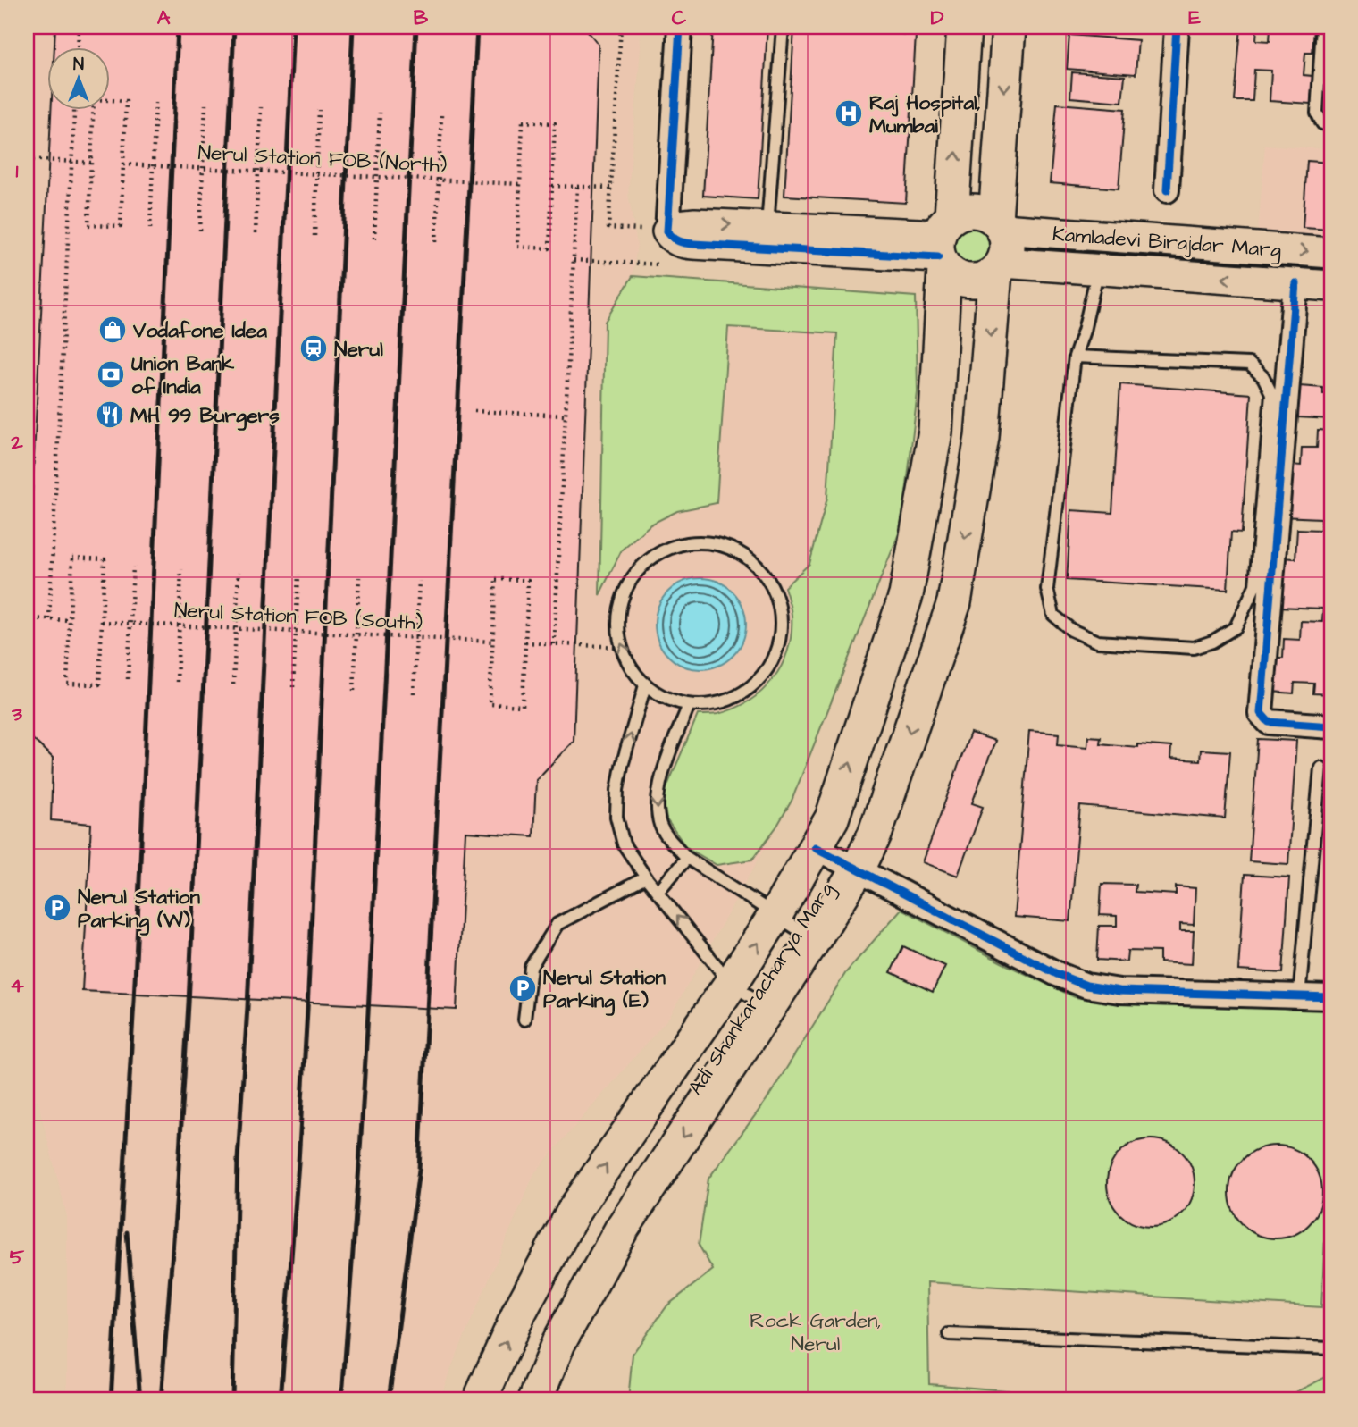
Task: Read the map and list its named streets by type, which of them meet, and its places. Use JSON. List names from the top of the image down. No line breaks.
{"streets":{"main road":["Adi Shankaracharya Marg"],"street":["Kamladevi Birajdar Marg"],"path":["Nerul Station FOB (North)","Nerul Station FOB (South)"]},"crossings":[["Kamladevi Birajdar Marg","Adi Shankaracharya Marg"]],"parks":["Rock Garden, Nerul"],"places":{"hospital":["Raj Hospital, Mumbai"],"shop":["Vodafone Idea"],"station":["Nerul"],"bank":["Union Bank of India"],"restaurant":["MH 99 Burgers"],"parking":["Nerul Station Parking (W)","Nerul Station Parking (E)"]},"north":"top","grid":{"columns":["A","B","C","D","E"],"rows":["1","2","3","4","5"]}}
